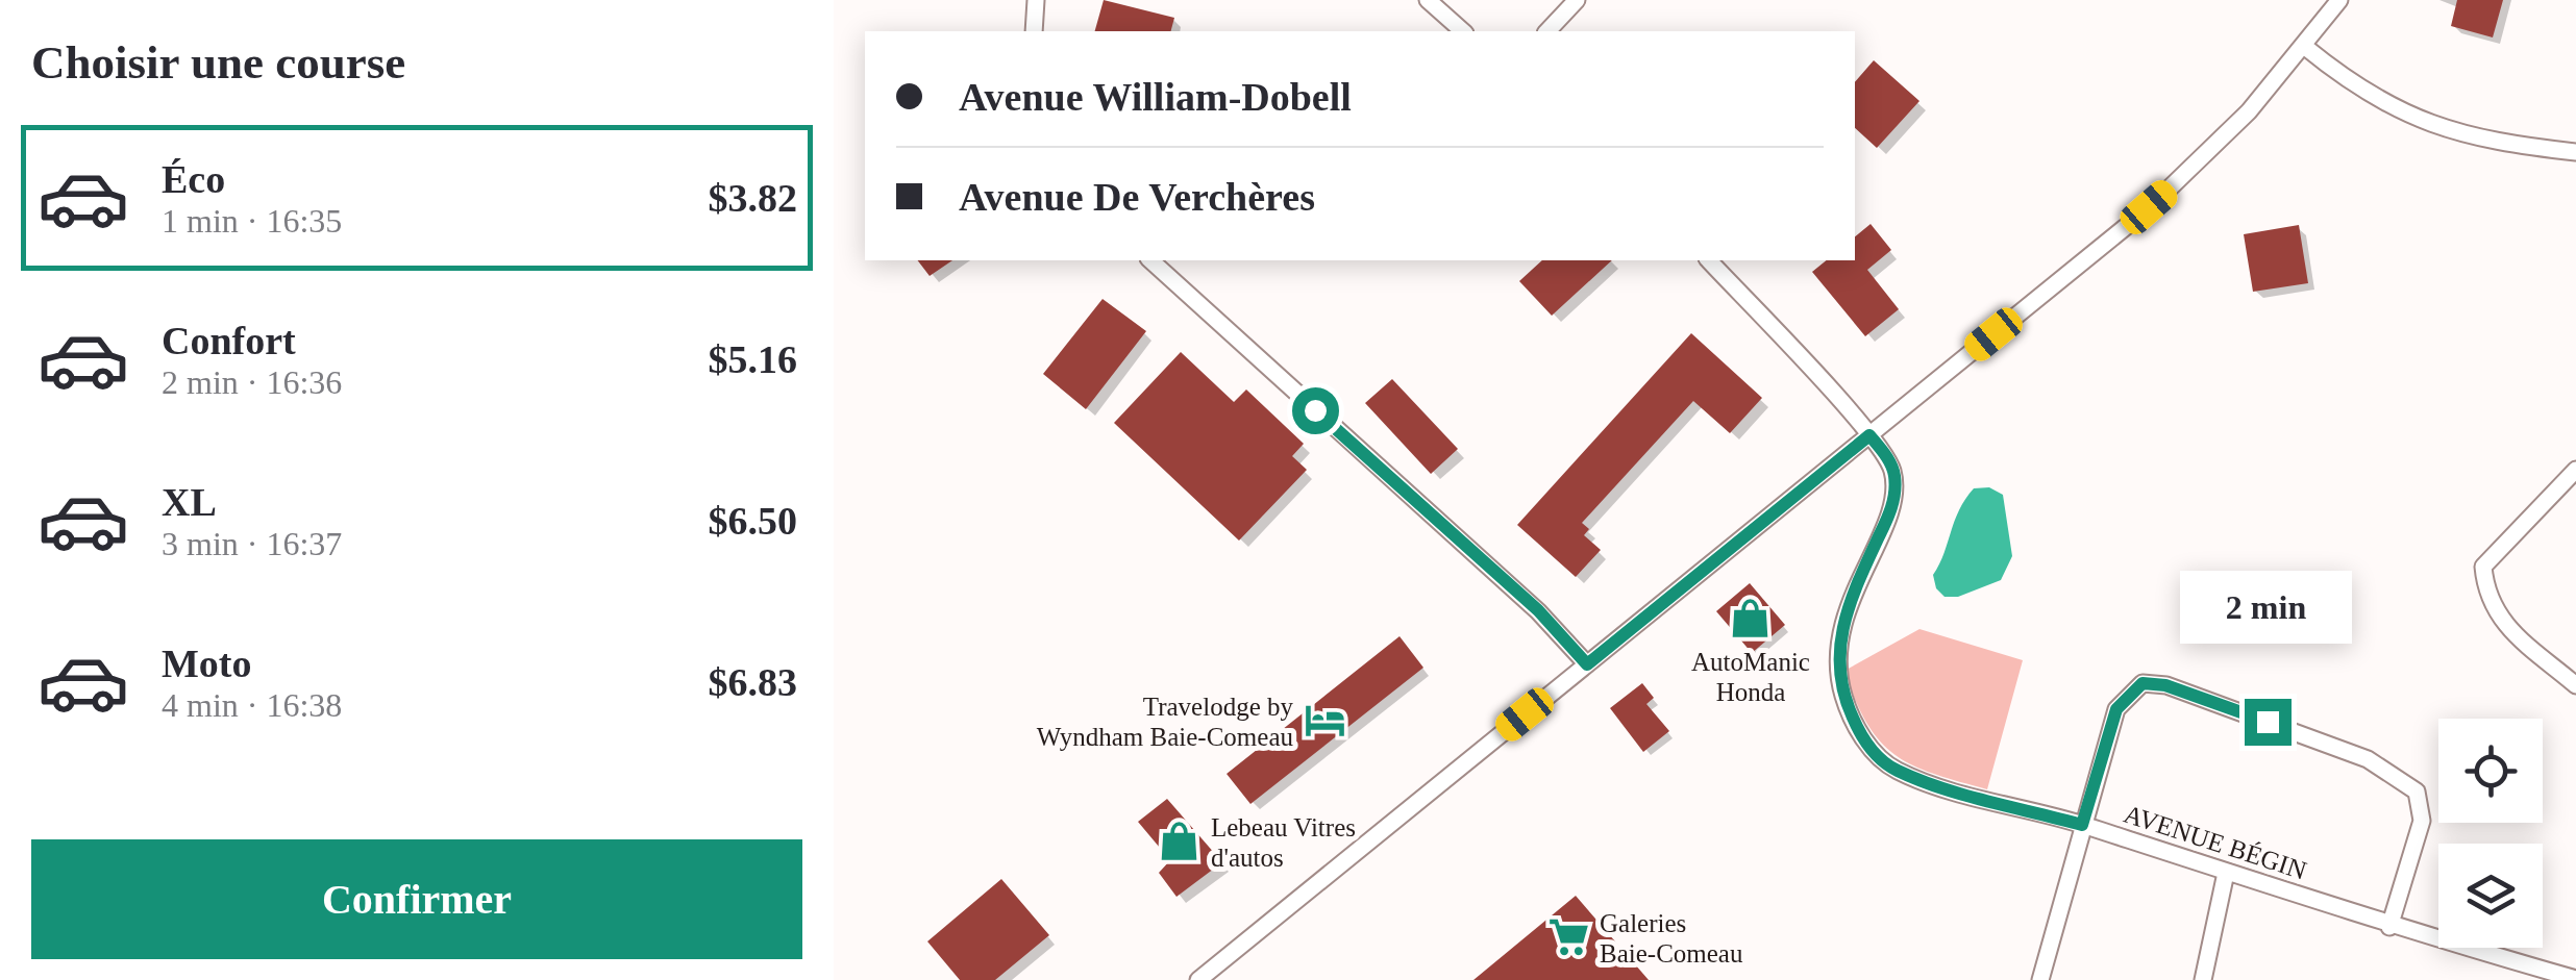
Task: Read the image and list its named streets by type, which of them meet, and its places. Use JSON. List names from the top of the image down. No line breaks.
{"streets":{"street":["AVENUE BÉGIN"]},"places":{"shop":["AutoManic Honda","Lebeau Vitres d'autos"],"hotel":["Travelodge by Wyndham Baie-Comeau"],"supermarket":["Galeries Baie-Comeau"]},"page":{"heading":"Choisir une course","banner":["Avenue William-Dobell","Avenue De Verchères"],"list":[{"name":"Éco","note":"1 min · 16:35","value":"$3.82"},{"name":"Confort","note":"2 min · 16:36","value":"$5.16"},{"name":"XL","note":"3 min · 16:37","value":"$6.50"},{"name":"Moto","note":"4 min · 16:38","value":"$6.83"}],"bubble":"2 min","buttons":"Confirmer"}}
